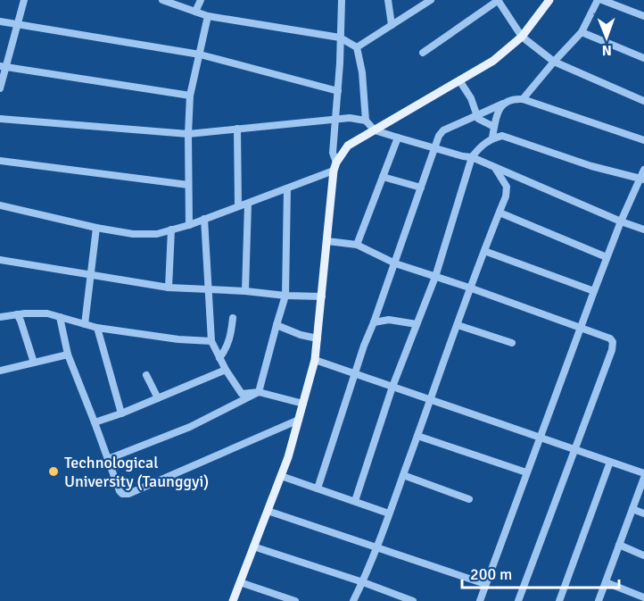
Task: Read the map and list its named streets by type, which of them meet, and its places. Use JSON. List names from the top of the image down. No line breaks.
{"places":["Technological University (Taunggyi)"],"scale_bar":"200 m","north":"bottom"}
